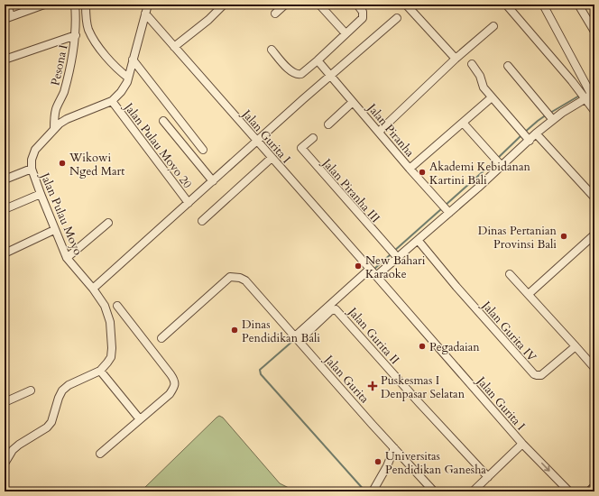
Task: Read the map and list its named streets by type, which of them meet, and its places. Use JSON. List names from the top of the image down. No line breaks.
{"streets":{"street":["Pesona I","Jalan Piranha","Jalan Gurita I","Jalan Pulau Moyo 20","Jalan Piranha III","Jalan Pulau Moyo","Jalan Gurita IV","Jalan Gurita II","Jalan Gurita"]},"crossings":[["Pesona I","Jalan Pulau Moyo"],["Jalan Gurita I","Jalan Pulau Moyo"],["Jalan Gurita I","Jalan Gurita II"],["Jalan Pulau Moyo 20","Jalan Pulau Moyo"]],"places":{"other":["Wikowi Nged Mart","Akademi Kebidanan Kartini Bali","Dinas Pertanian Provinsi Bali","New Bahari Karaoke","Dinas Pendidikan Bali","Pegadaian","Universitas Pendidikan Ganesha"],"health":["Puskesmas I Denpasar Selatan"]}}
